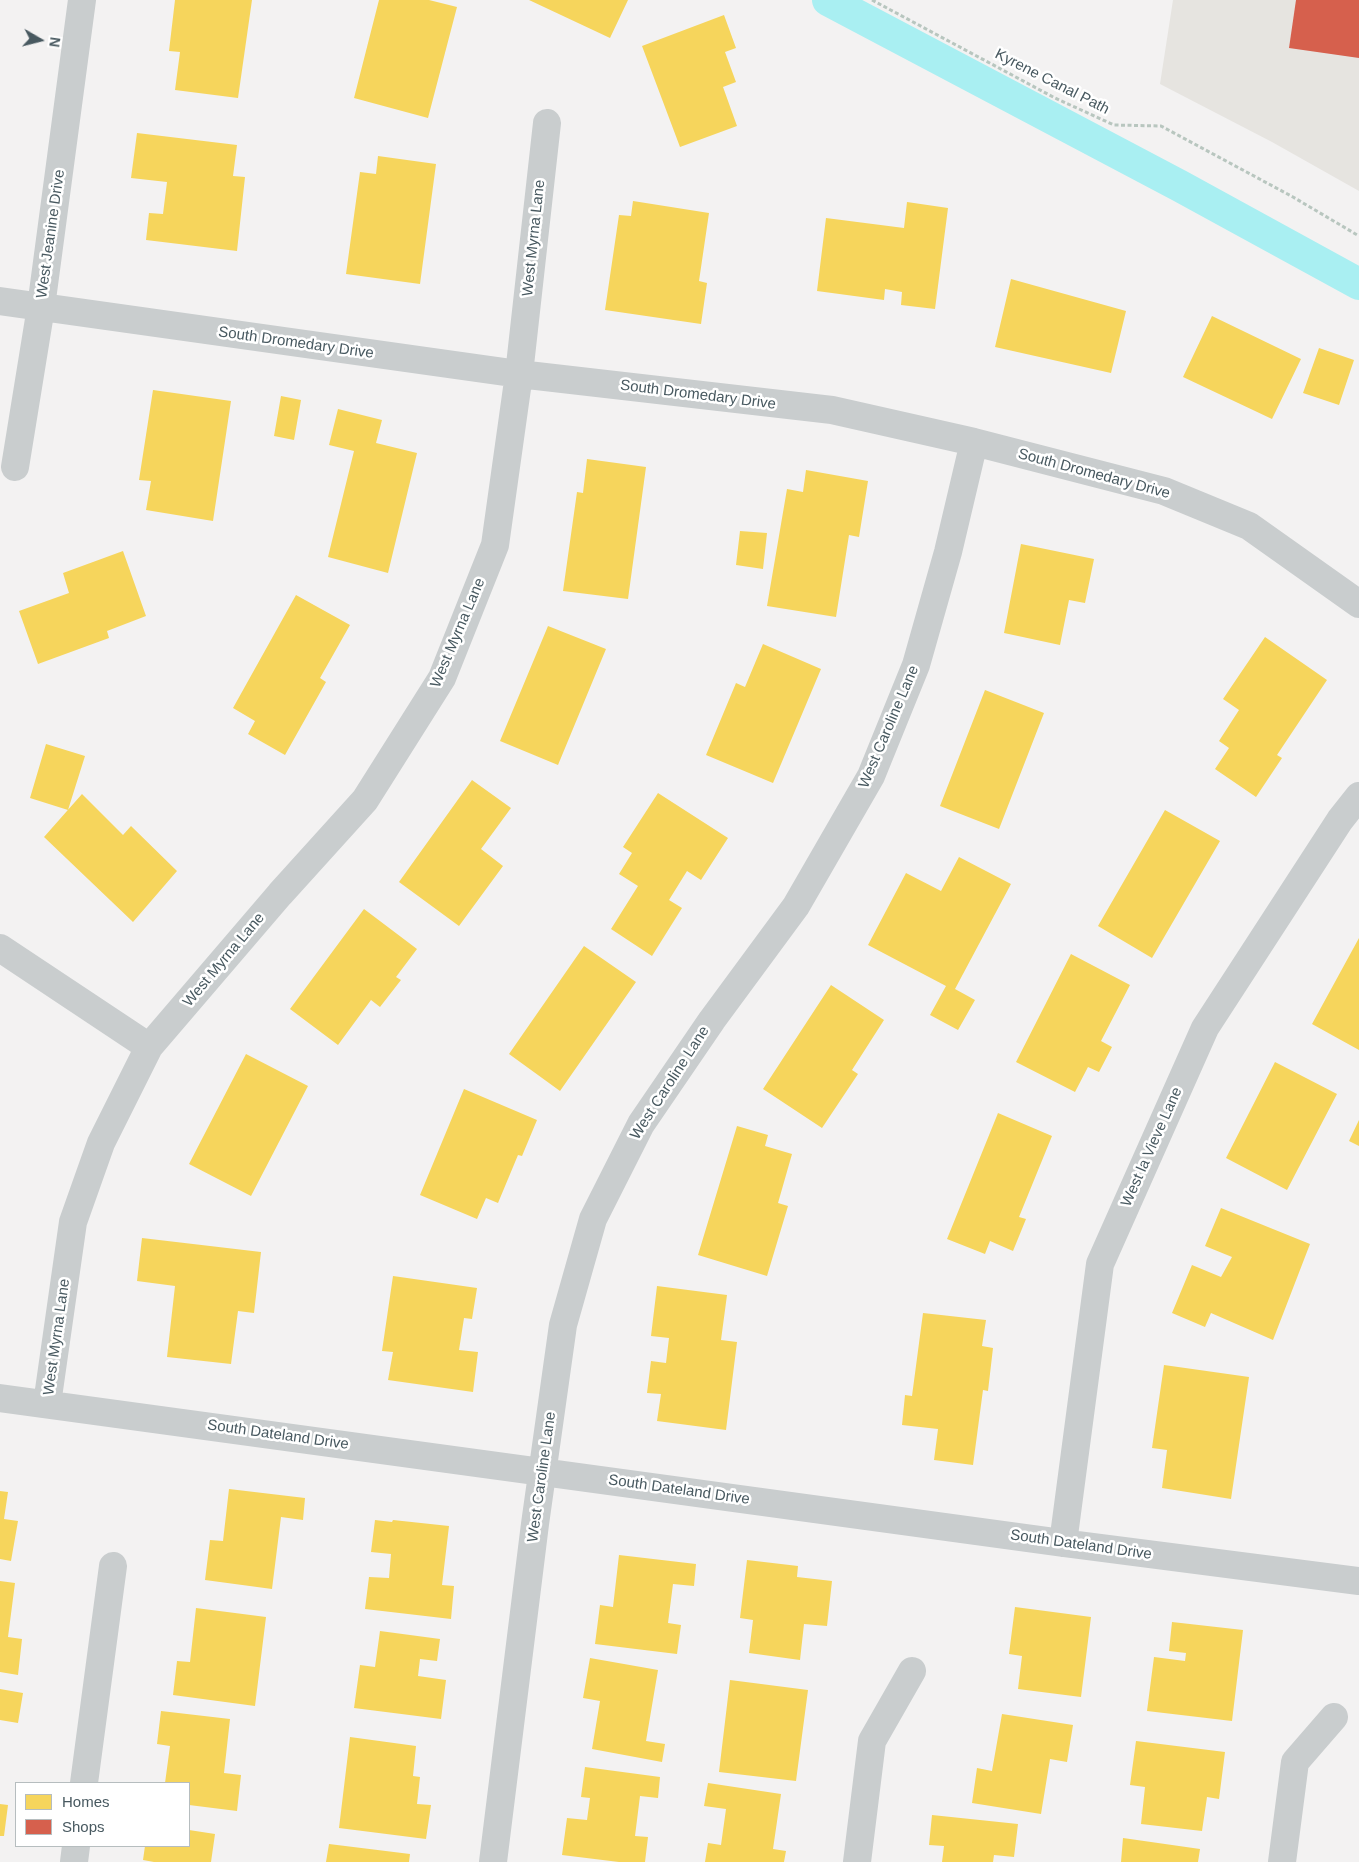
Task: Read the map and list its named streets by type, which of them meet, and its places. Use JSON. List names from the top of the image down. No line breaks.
{"streets":{"street":["West Jeanine Drive","West Myrna Lane","South Dromedary Drive","West Caroline Lane","West la Vieve Lane","South Dateland Drive"],"path":["Kyrene Canal Path"]},"crossings":[["West Jeanine Drive","South Dromedary Drive"],["West Myrna Lane","South Dromedary Drive"],["West Myrna Lane","South Dateland Drive"],["South Dromedary Drive","West Caroline Lane"],["West Caroline Lane","South Dateland Drive"],["West la Vieve Lane","South Dateland Drive"]],"legend":["Homes","Shops"],"north":"right"}
